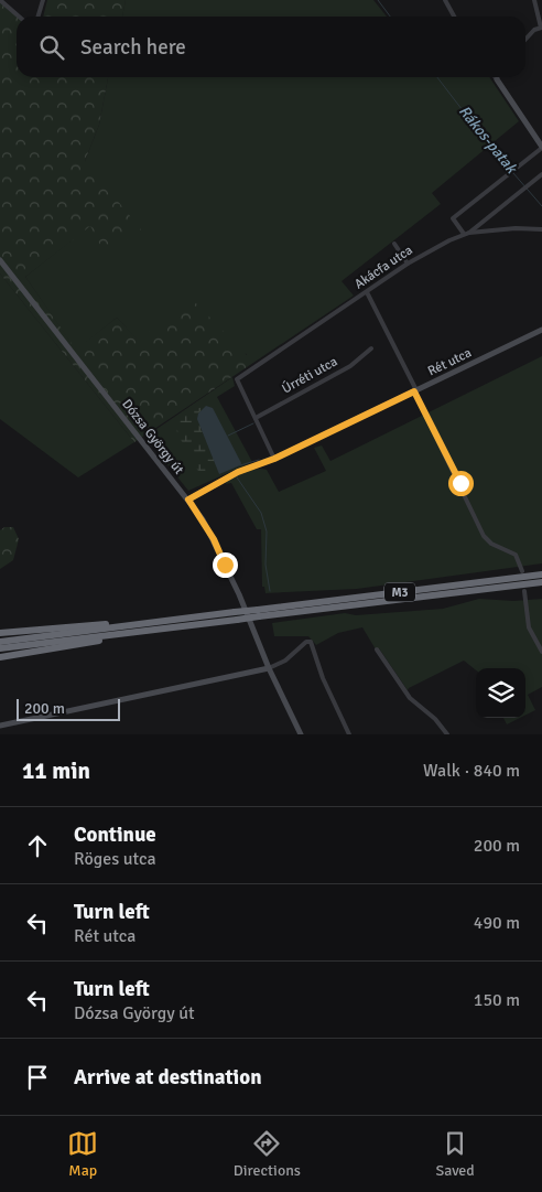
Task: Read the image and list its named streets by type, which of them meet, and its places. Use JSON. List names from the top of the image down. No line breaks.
{"streets":{"highway":["M3"],"street":["Akácfa utca","Rét utca","Úrréti utca","Dózsa György út"]},"crossings":[["Akácfa utca","Úrréti utca"],["Rét utca","Dózsa György út"]],"water":["Rákos-patak"],"scale_bar":"200 m","page":{"search":"Search here","scale":"200 m","heading":["11 min","Walk · 840 m"],"list":[["Continue","Röges utca","200 m"],["Turn left","Rét utca","490 m"],["Turn left","Dózsa György út","150 m"],"Arrive at destination"],"nav":["Map","Directions","Saved"]}}
